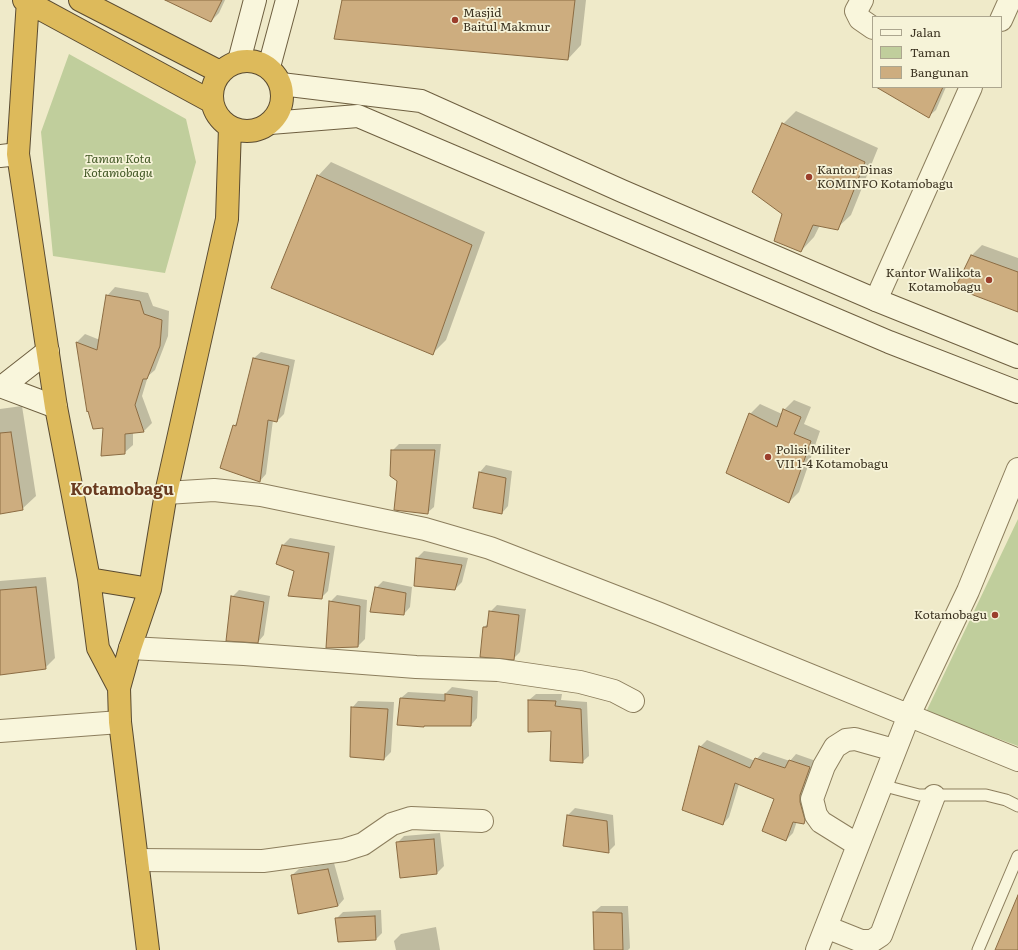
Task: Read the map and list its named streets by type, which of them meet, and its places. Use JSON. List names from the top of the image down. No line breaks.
{"districts":["Kotamobagu"],"parks":["Taman Kota Kotamobagu"],"places":["Masjid Baitul Makmur","Kantor Dinas KOMINFO Kotamobagu","Kantor Walikota Kotamobagu","Polisi Militer VII 1-4 Kotamobagu","Kotamobagu"],"legend":["Jalan","Taman","Bangunan"]}
